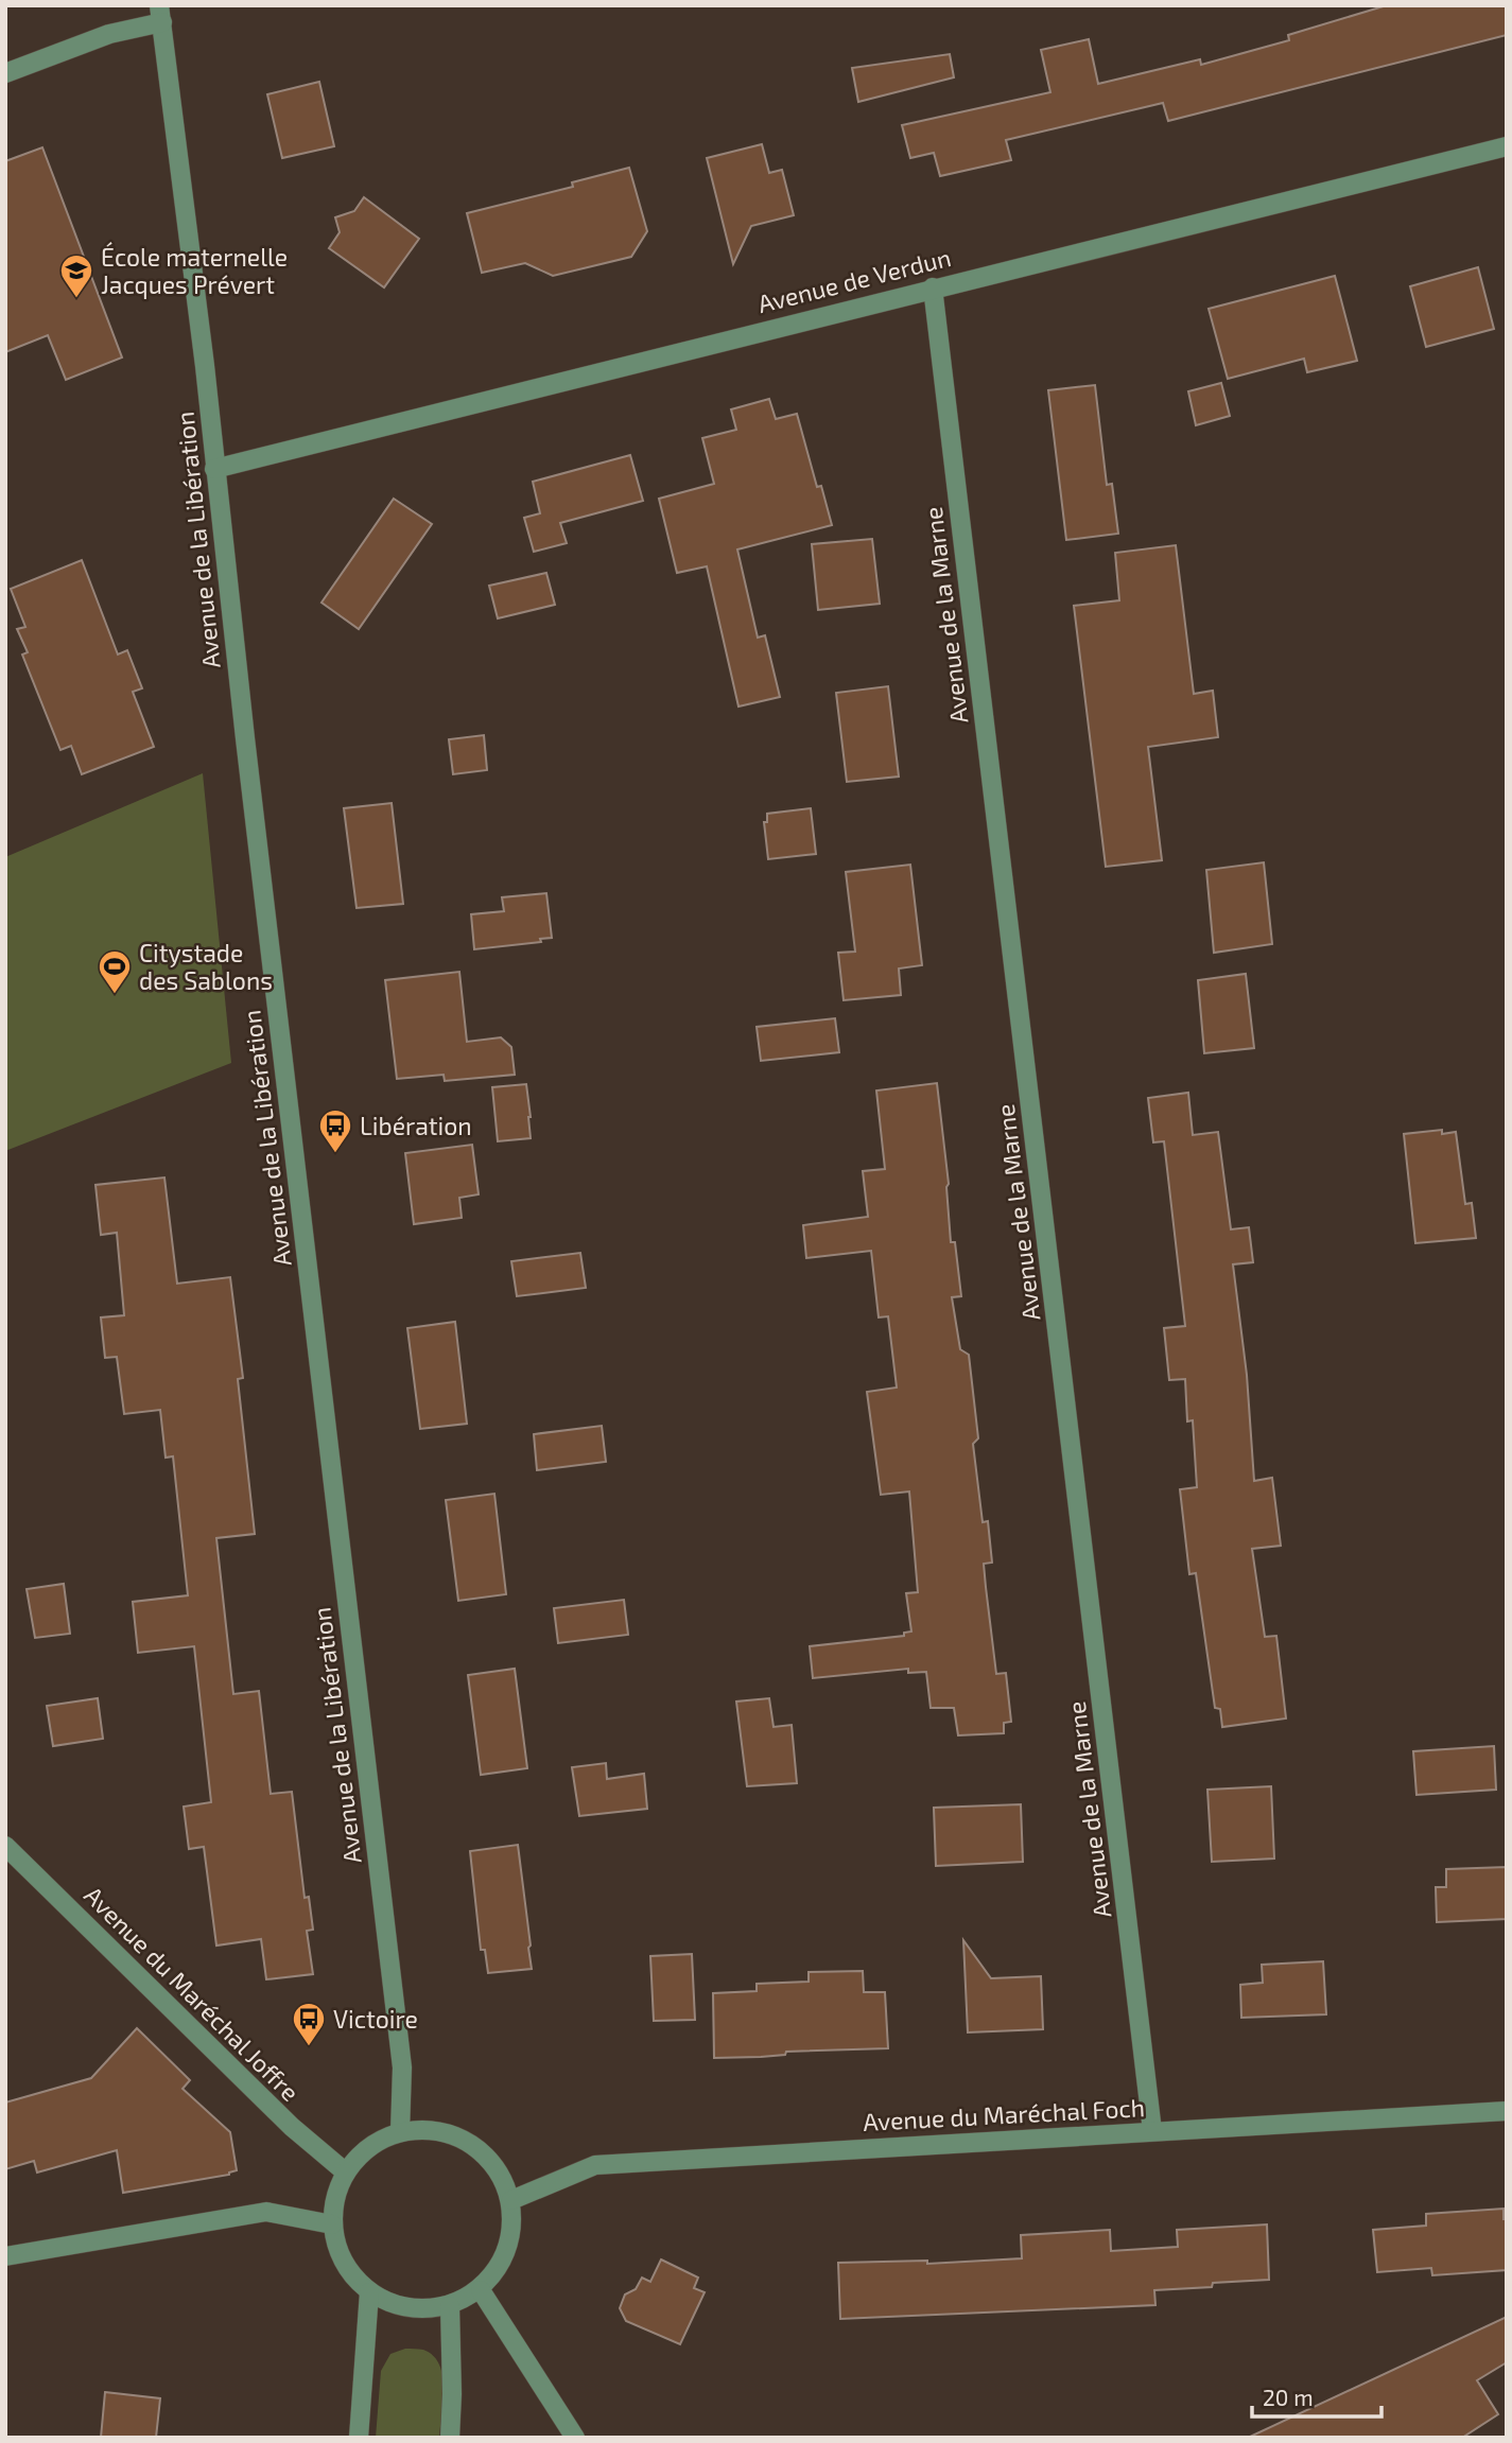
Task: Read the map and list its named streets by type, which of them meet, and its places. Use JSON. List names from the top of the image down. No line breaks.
{"streets":{"street":["Avenue de Verdun","Avenue de la Libération","Avenue de la Marne","Avenue du Maréchal Joffre","Avenue du Maréchal Foch"]},"crossings":[["Avenue de Verdun","Avenue de la Libération"],["Avenue de Verdun","Avenue de la Marne"],["Avenue de la Libération","Avenue du Maréchal Joffre"],["Avenue de la Libération","Avenue du Maréchal Foch"],["Avenue de la Marne","Avenue du Maréchal Foch"],["Avenue du Maréchal Joffre","Avenue du Maréchal Foch"]],"places":{"school or university":["École maternelle Jacques Prévert"],"sports":["Citystade des Sablons"],"bus stop":["Libération","Victoire"]},"scale_bar":"20 m"}
